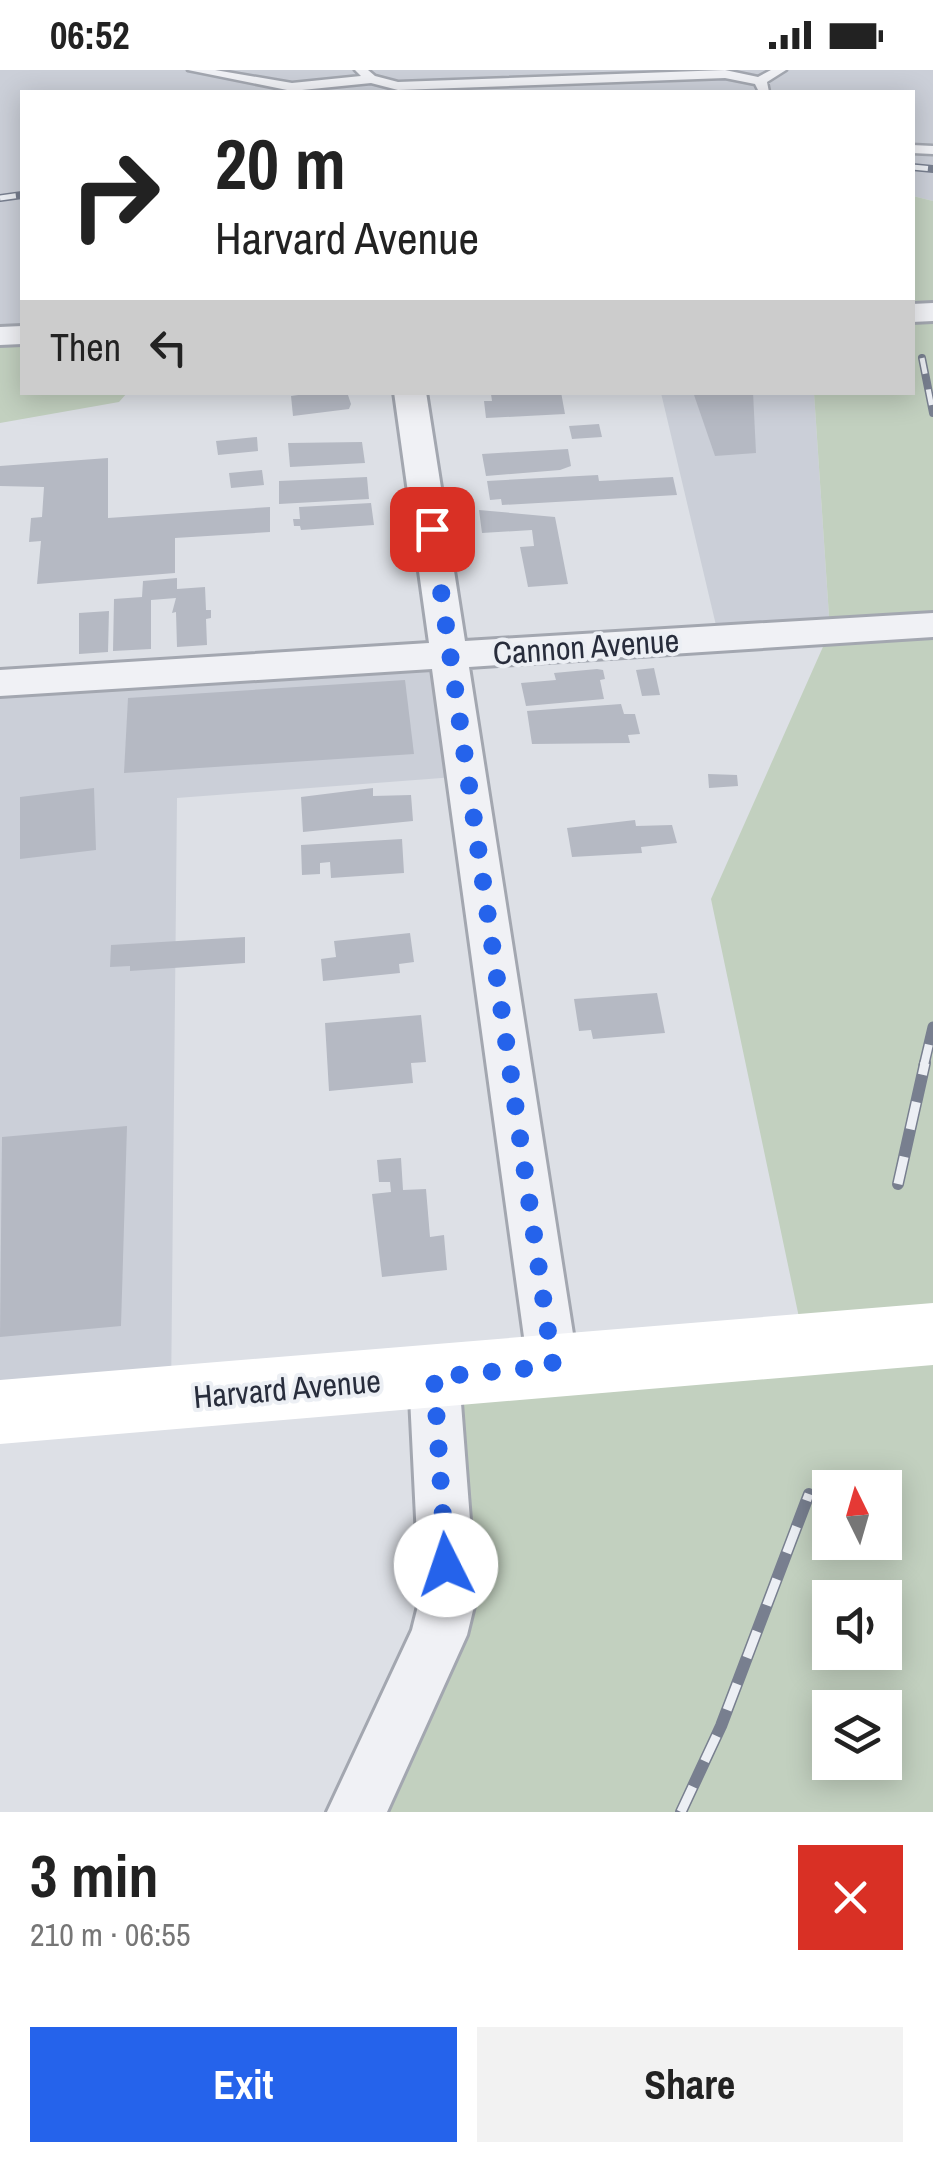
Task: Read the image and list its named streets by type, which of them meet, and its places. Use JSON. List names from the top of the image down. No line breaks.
{"streets":{"main road":["Harvard Avenue"],"street":["Cannon Avenue"]},"north":"top","page":{"status":"06:52","turn":["20 m","Harvard Avenue"],"then":"Then","heading":["3 min","210 m · 06:55"],"buttons":["Exit","Share"]}}
